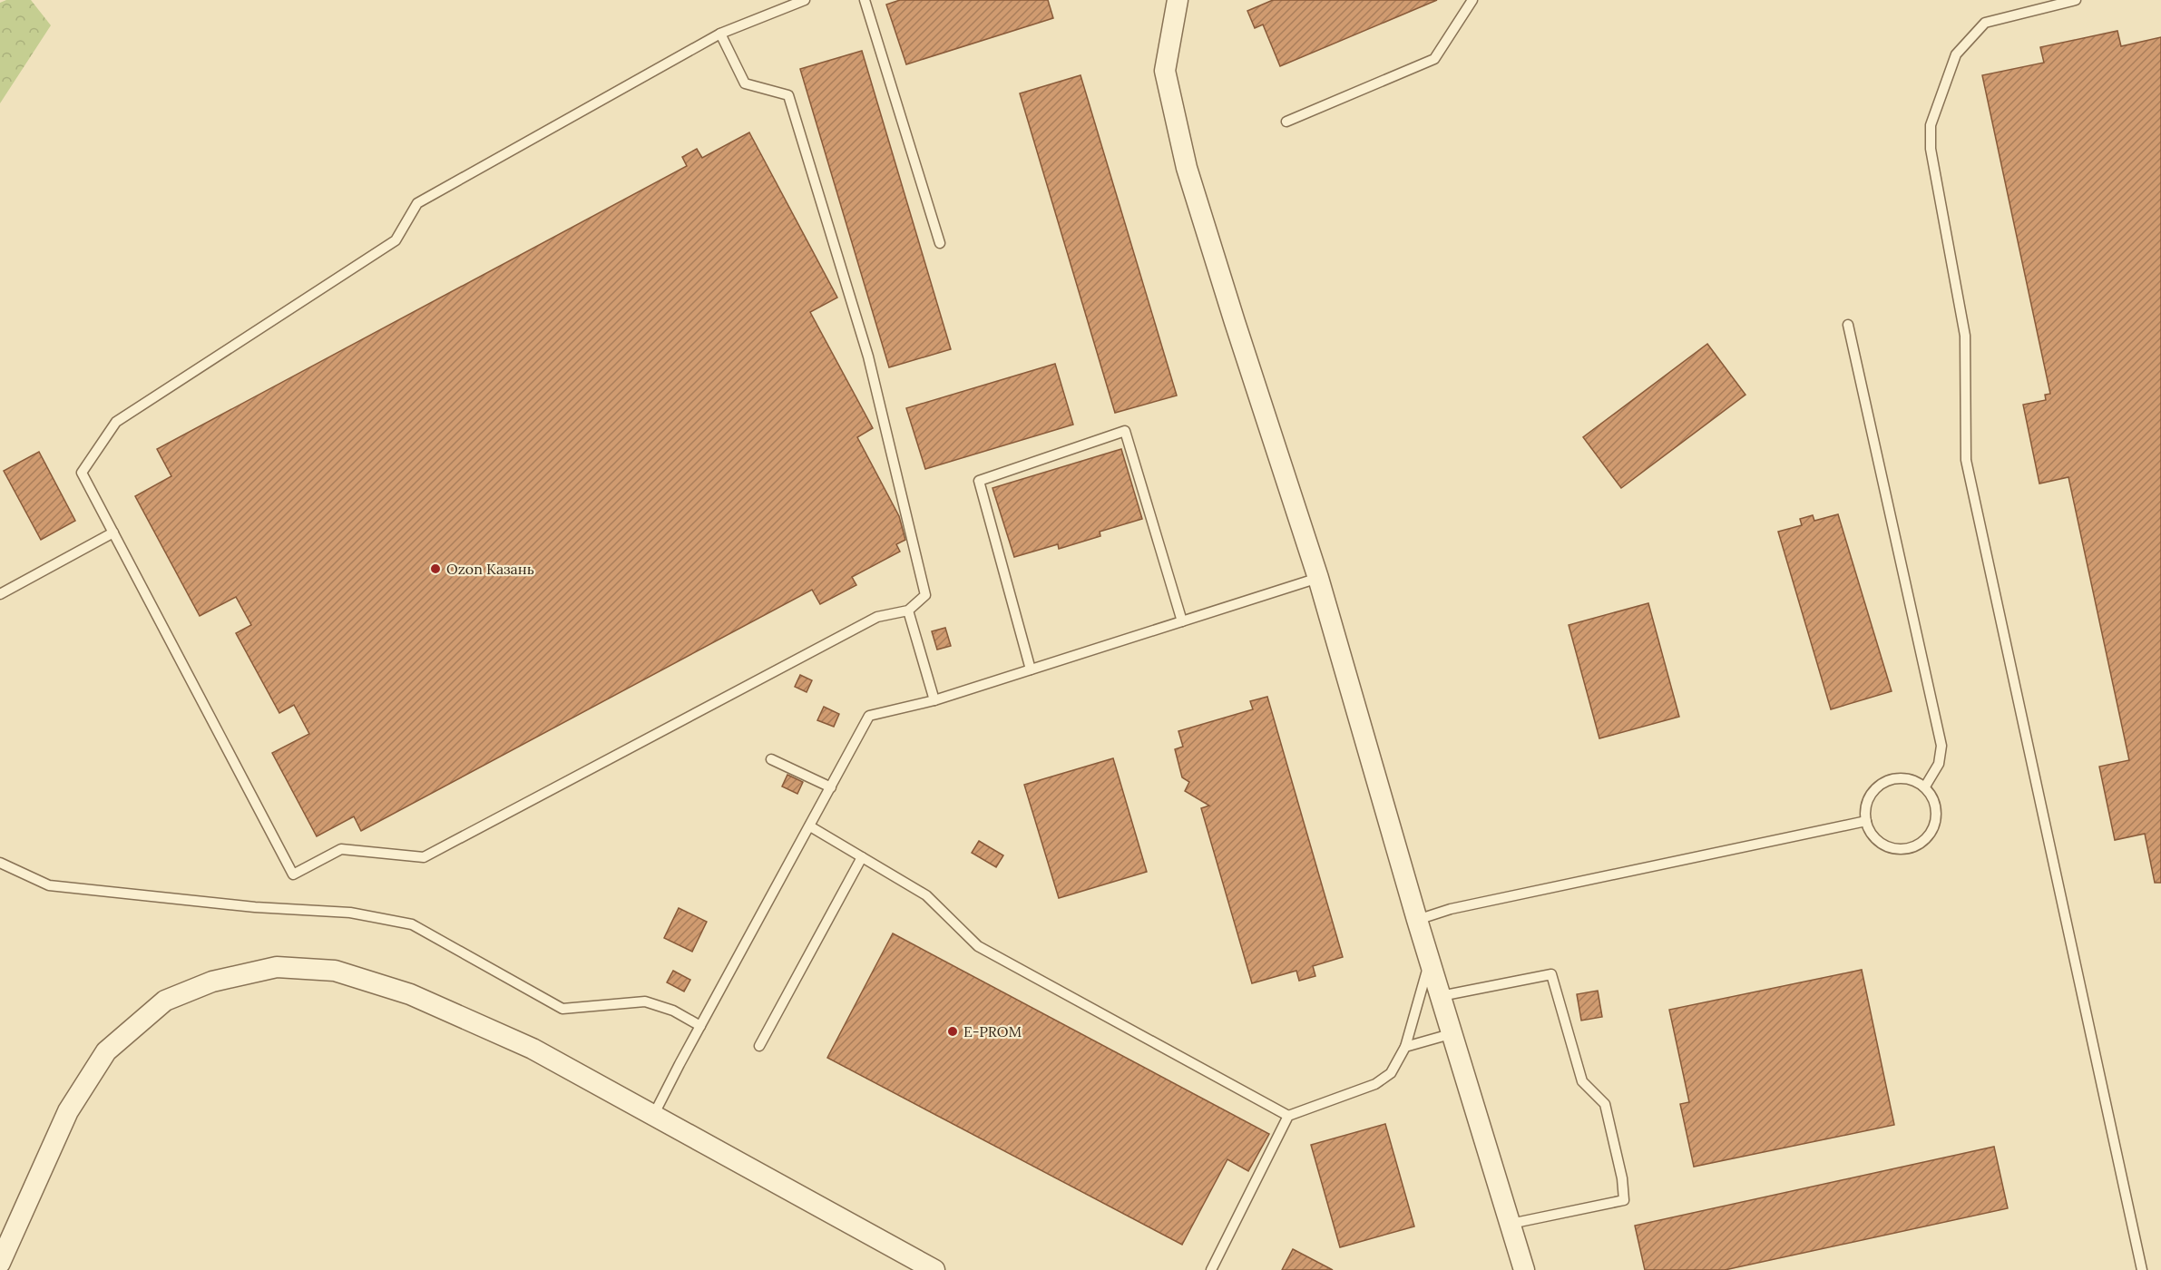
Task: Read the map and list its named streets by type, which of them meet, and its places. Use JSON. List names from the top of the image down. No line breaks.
{"places":["Ozon Казань","E-PROM"]}
